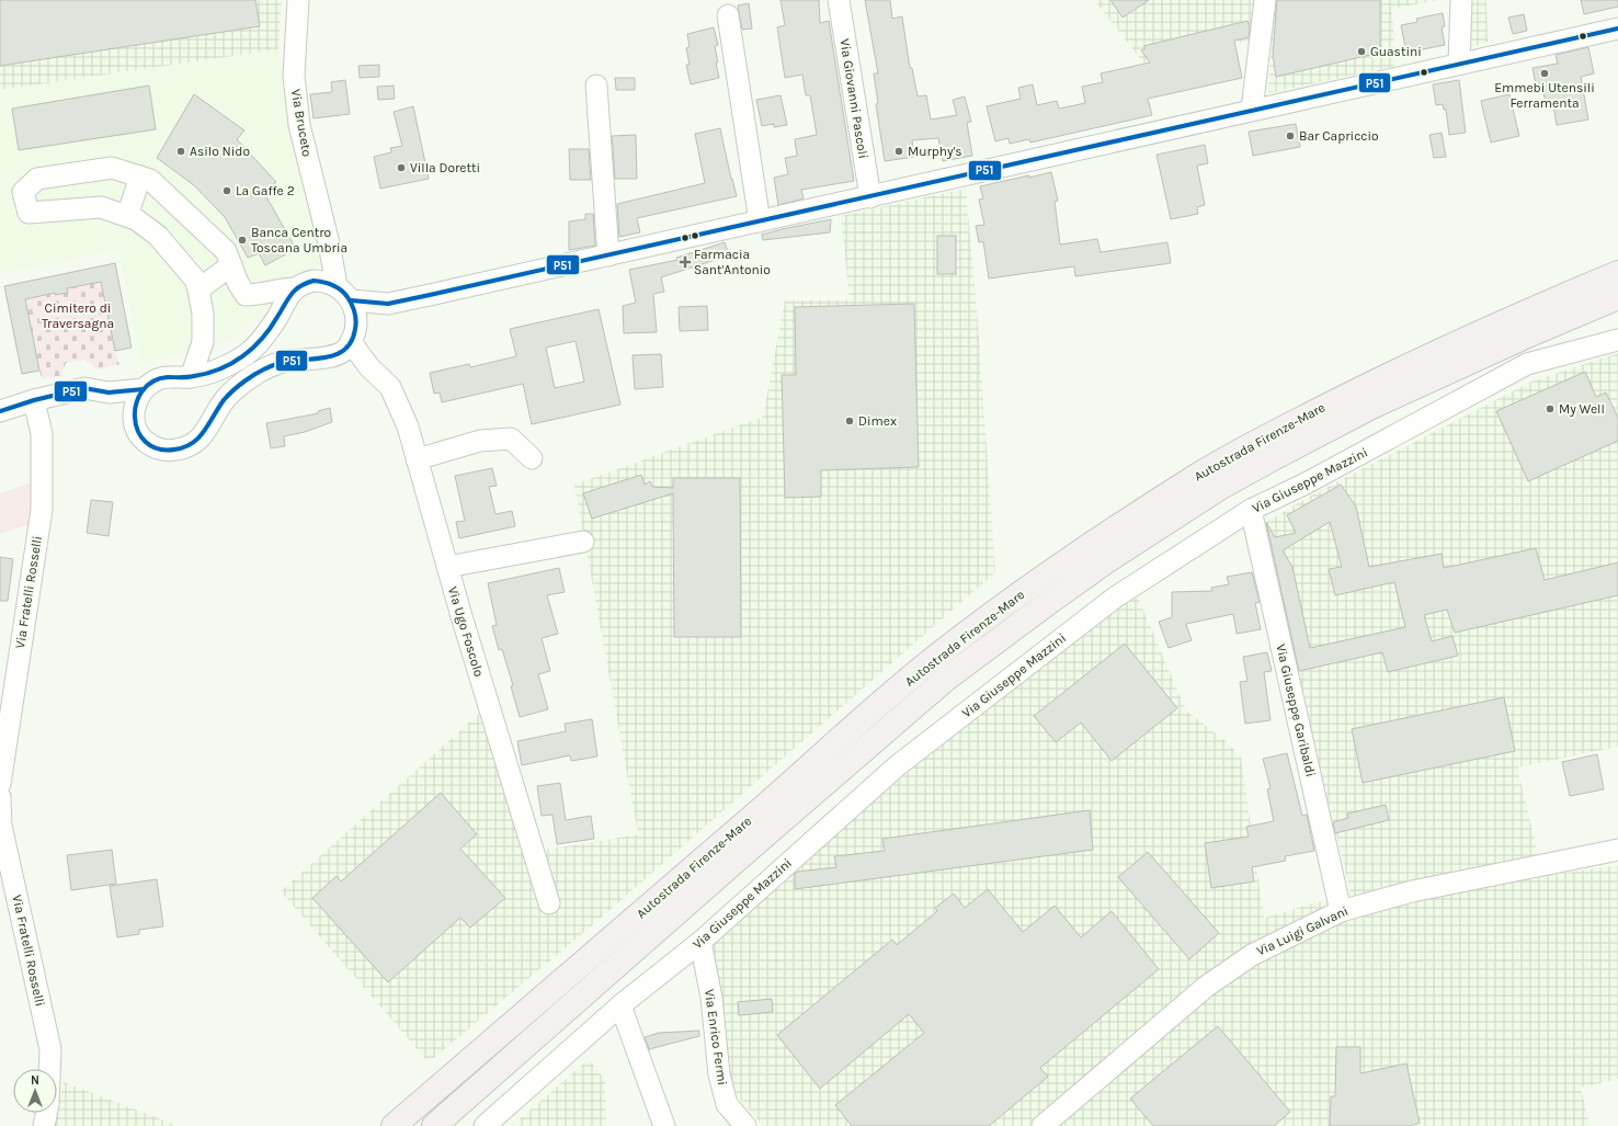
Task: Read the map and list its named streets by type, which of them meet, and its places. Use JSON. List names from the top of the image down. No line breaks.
{"streets":{"highway":["Autostrada Firenze-Mare"],"street":["Via Giovanni Pascoli","Via Bruceto","Via Giuseppe Mazzini","Via Fratelli Rosselli","Via Ugo Foscolo","Via Giuseppe Garibaldi","Via Luigi Galvani","Via Enrico Fermi"]},"crossings":[["Via Bruceto","Via Ugo Foscolo"],["Via Giuseppe Mazzini","Via Giuseppe Garibaldi"],["Via Giuseppe Mazzini","Via Enrico Fermi"],["Via Giuseppe Garibaldi","Via Luigi Galvani"]],"parks":["Cimitero di Traversagna"],"places":{"other":["Guastini","Emmebi Utensili Ferramenta","Bar Capriccio","Asilo Nido","Murphy's","Villa Doretti","La Gaffe 2","Banca Centro Toscana Umbria","My Well","Dimex"],"health":["Farmacia Sant'Antonio"]},"lines":["transit line P51"],"north":"top"}
